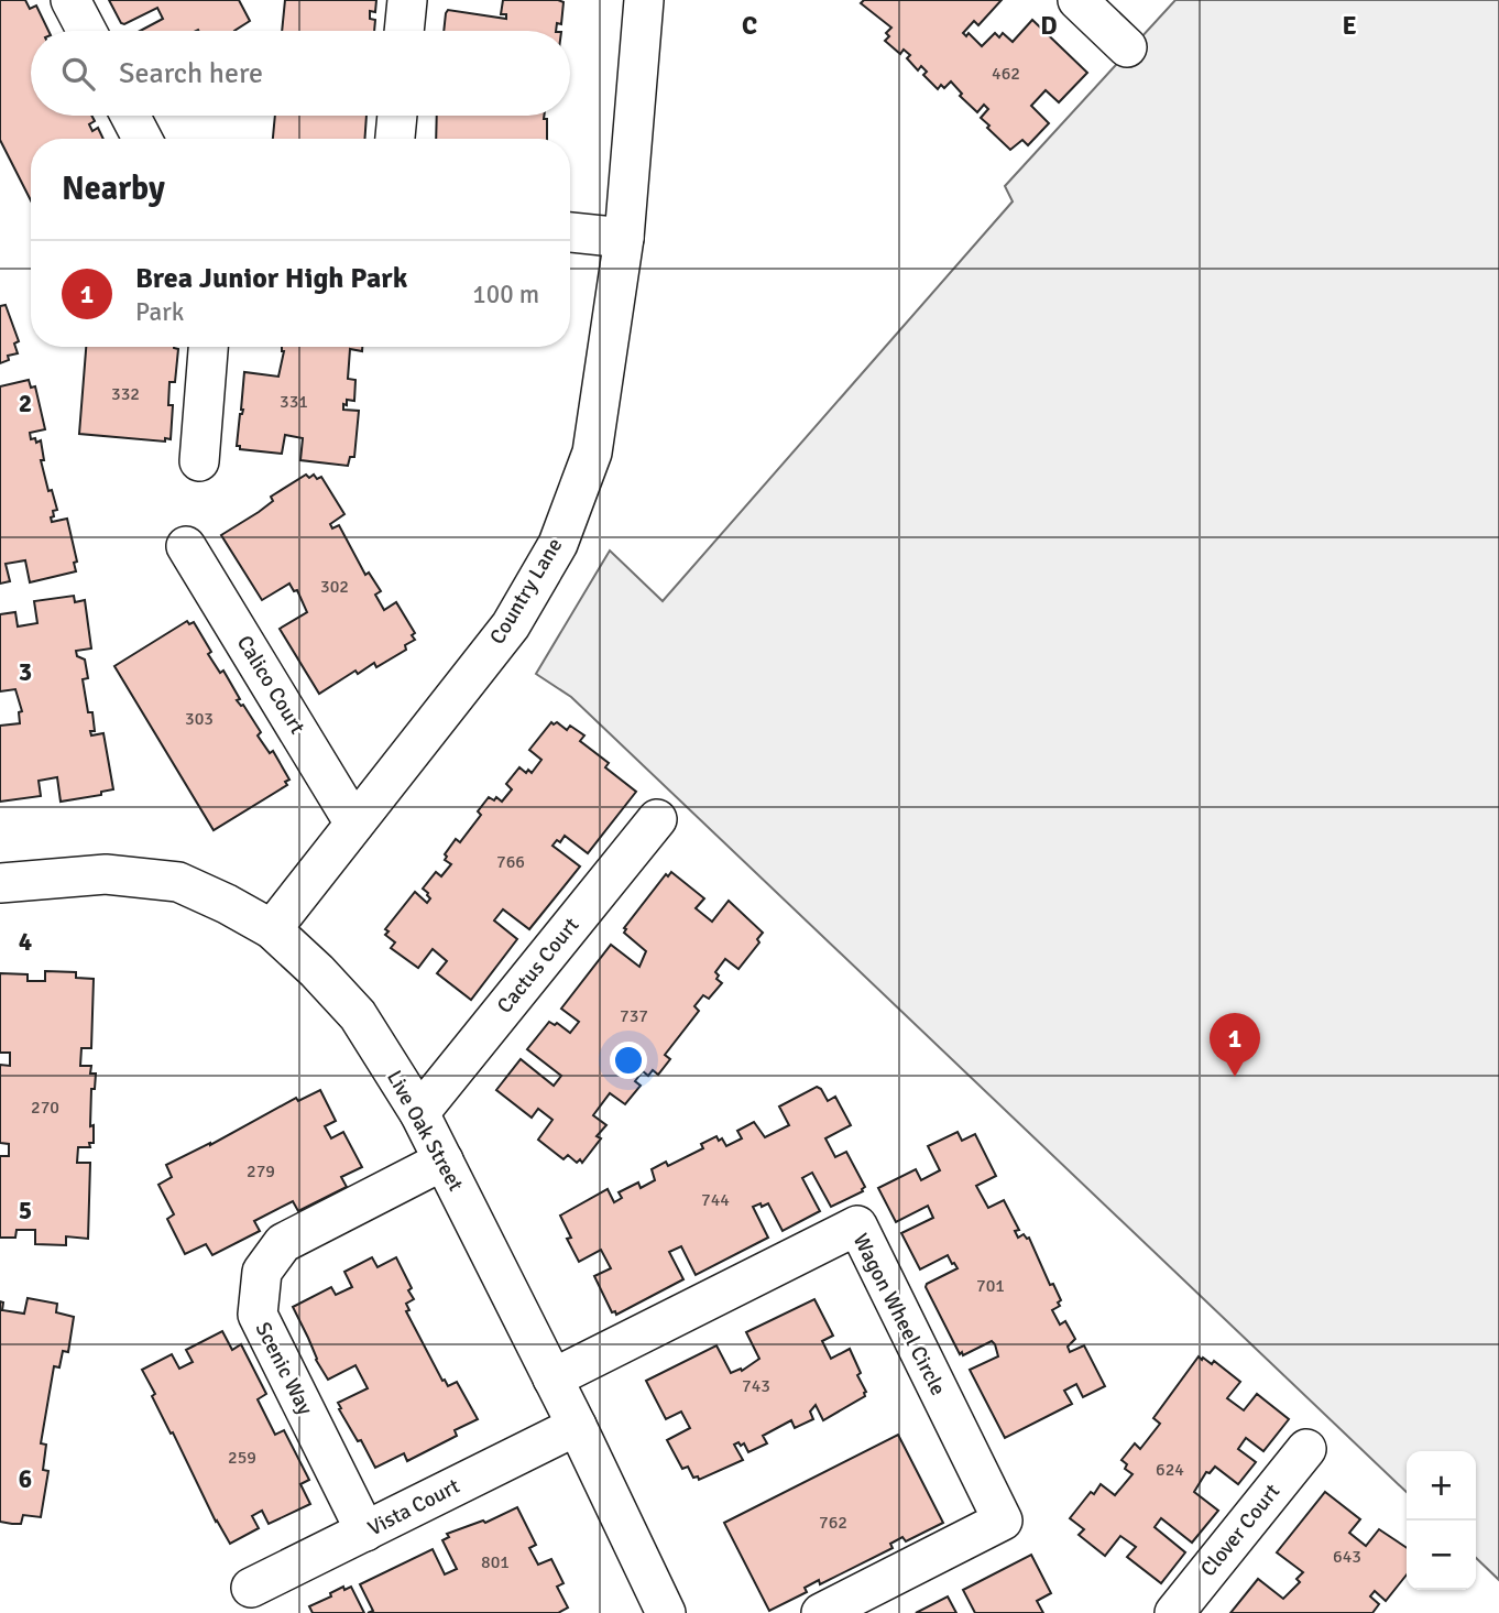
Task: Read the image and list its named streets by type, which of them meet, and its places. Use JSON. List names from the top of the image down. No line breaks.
{"streets":{"street":["Country Lane","Calico Court","Cactus Court","Live Oak Street","Wagon Wheel Circle","Scenic Way","Vista Court","Clover Court"]},"crossings":[["Country Lane","Calico Court"],["Country Lane","Live Oak Street"],["Cactus Court","Live Oak Street"],["Live Oak Street","Wagon Wheel Circle"],["Live Oak Street","Scenic Way"],["Live Oak Street","Vista Court"],["Scenic Way","Vista Court"]],"house_numbers":["462","332","331","302","303","766","737","270","279","744","701","743","259","624","762","643","801"],"page":{"search":"Search here","heading":"Nearby","list":[{"mark":"1","name":"Brea Junior High Park","note":"Park","value":"100 m"}],"pins":"1","map_buttons":["+","−"]},"grid":{"columns":["C","D","E"],"rows":["2","3","4","5","6"]}}
